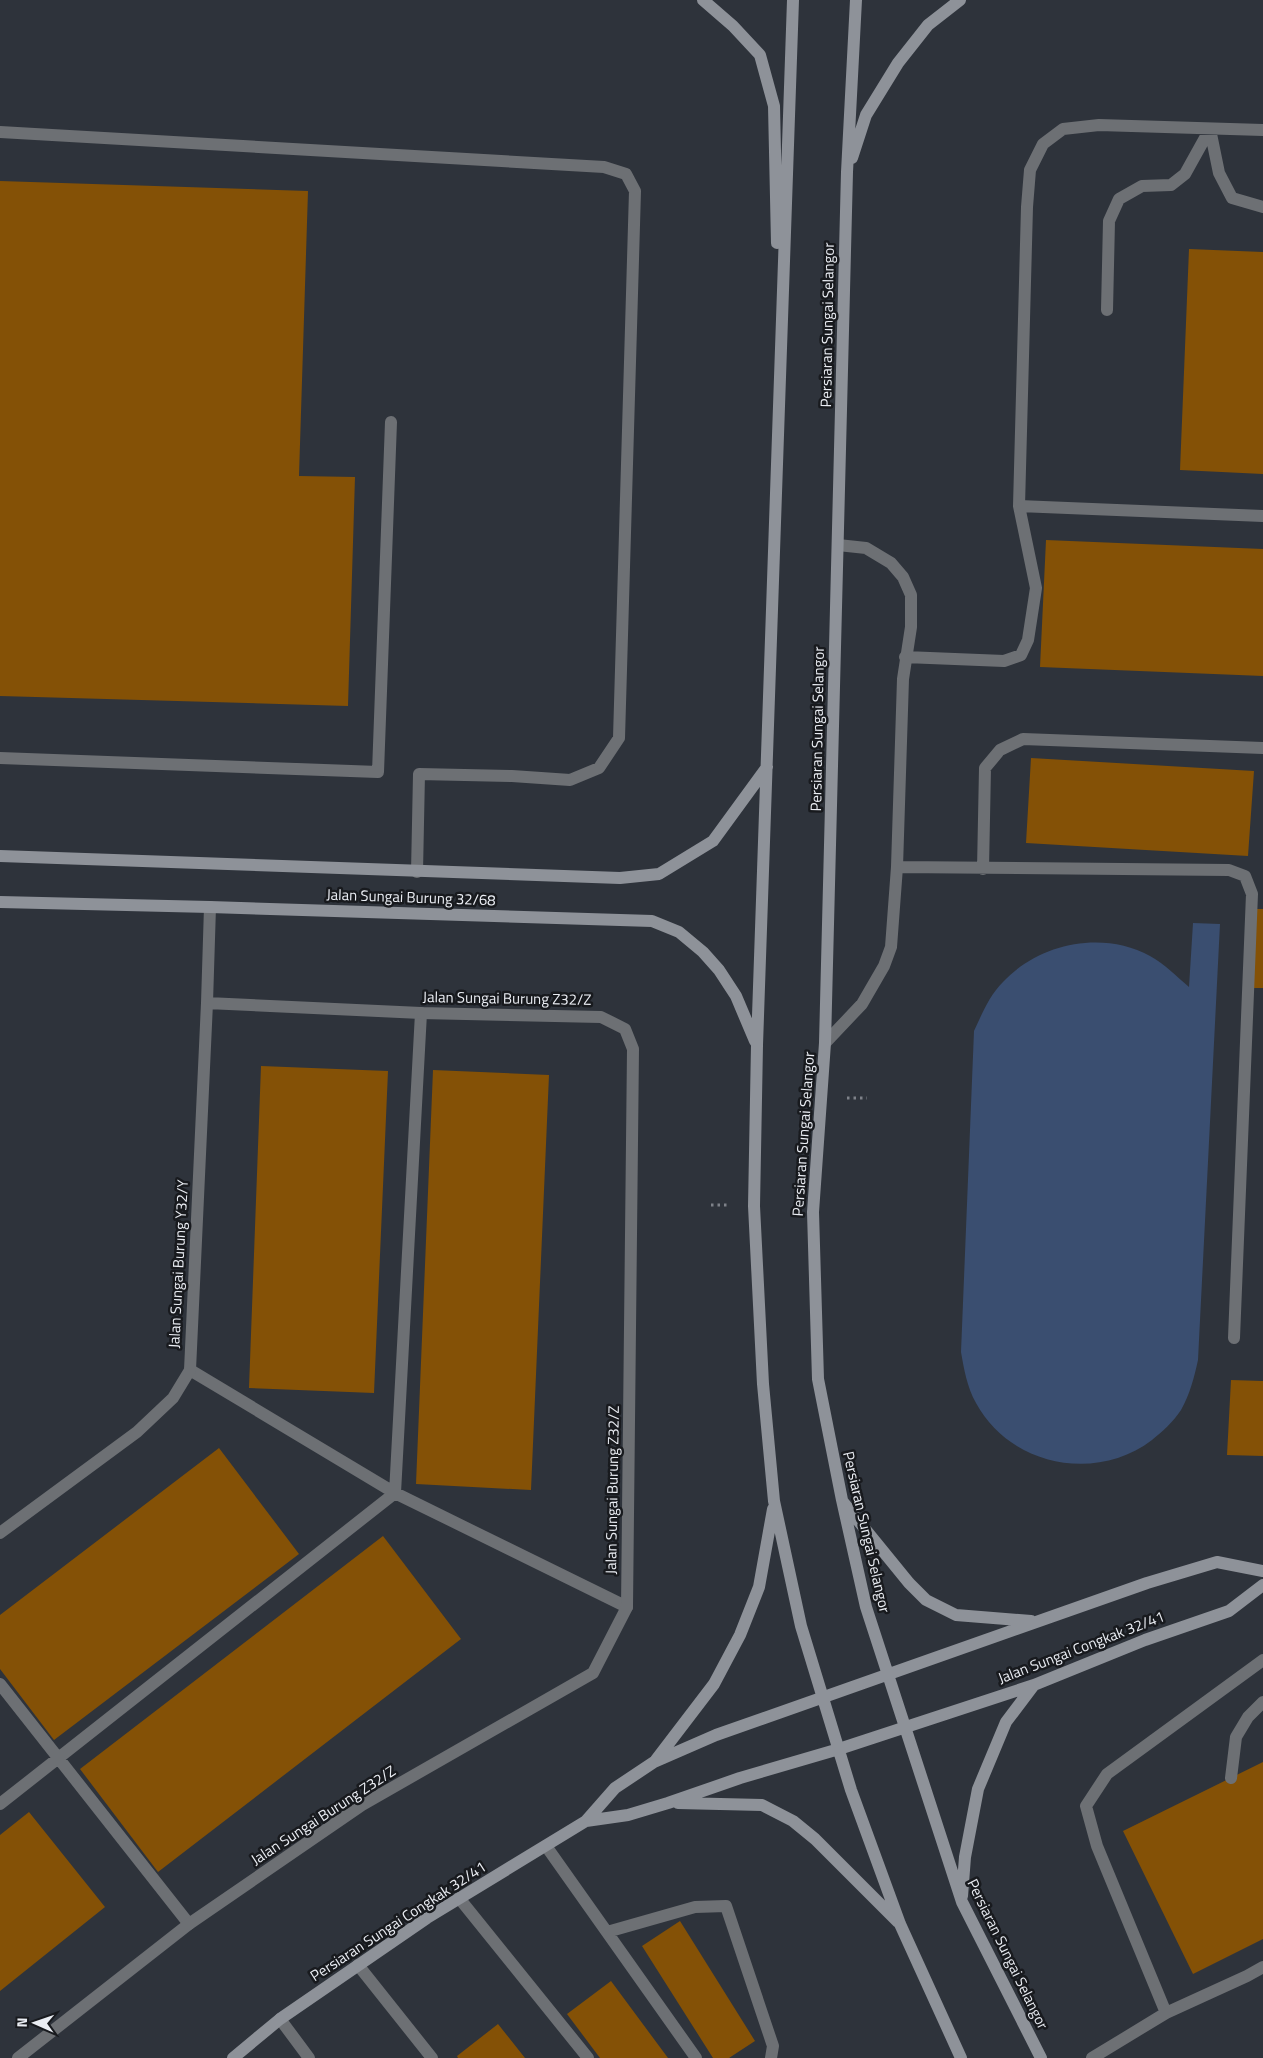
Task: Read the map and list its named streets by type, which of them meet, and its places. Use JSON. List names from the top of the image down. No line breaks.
{"streets":{"main road":["Persiaran Sungai Selangor","Jalan Sungai Burung 32/68","Jalan Sungai Congkak 32/41","Persiaran Sungai Congkak 32/41"],"street":["Jalan Sungai Burung Z32/Z","Jalan Sungai Burung Y32/Y"]},"crossings":[["Persiaran Sungai Selangor","Jalan Sungai Congkak 32/41"],["Persiaran Sungai Selangor","Persiaran Sungai Congkak 32/41"],["Jalan Sungai Burung 32/68","Jalan Sungai Burung Y32/Y"],["Jalan Sungai Burung Z32/Z","Jalan Sungai Burung Y32/Y"],["Jalan Sungai Congkak 32/41","Persiaran Sungai Congkak 32/41"]],"north":"left"}
